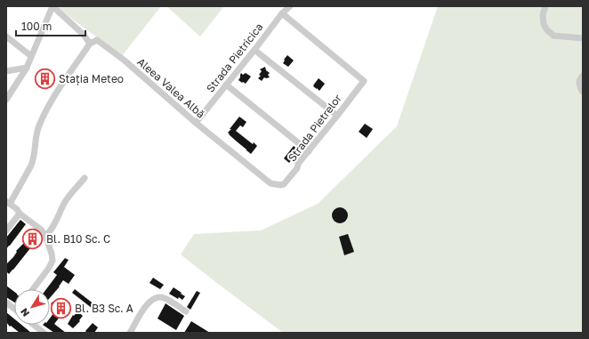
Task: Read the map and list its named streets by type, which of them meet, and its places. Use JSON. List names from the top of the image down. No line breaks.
{"streets":{"street":["Strada Pietricica","Aleea Valea Albă","Strada Pietrelor"]},"crossings":[["Strada Pietricica","Aleea Valea Albă"],["Strada Pietricica","Strada Pietrelor"],["Aleea Valea Albă","Strada Pietrelor"]],"places":{"building":["Stația Meteo","Bl. B10 Sc. C","Bl. B3 Sc. A"]},"scale_bar":"100 m","north":"bottom left"}
